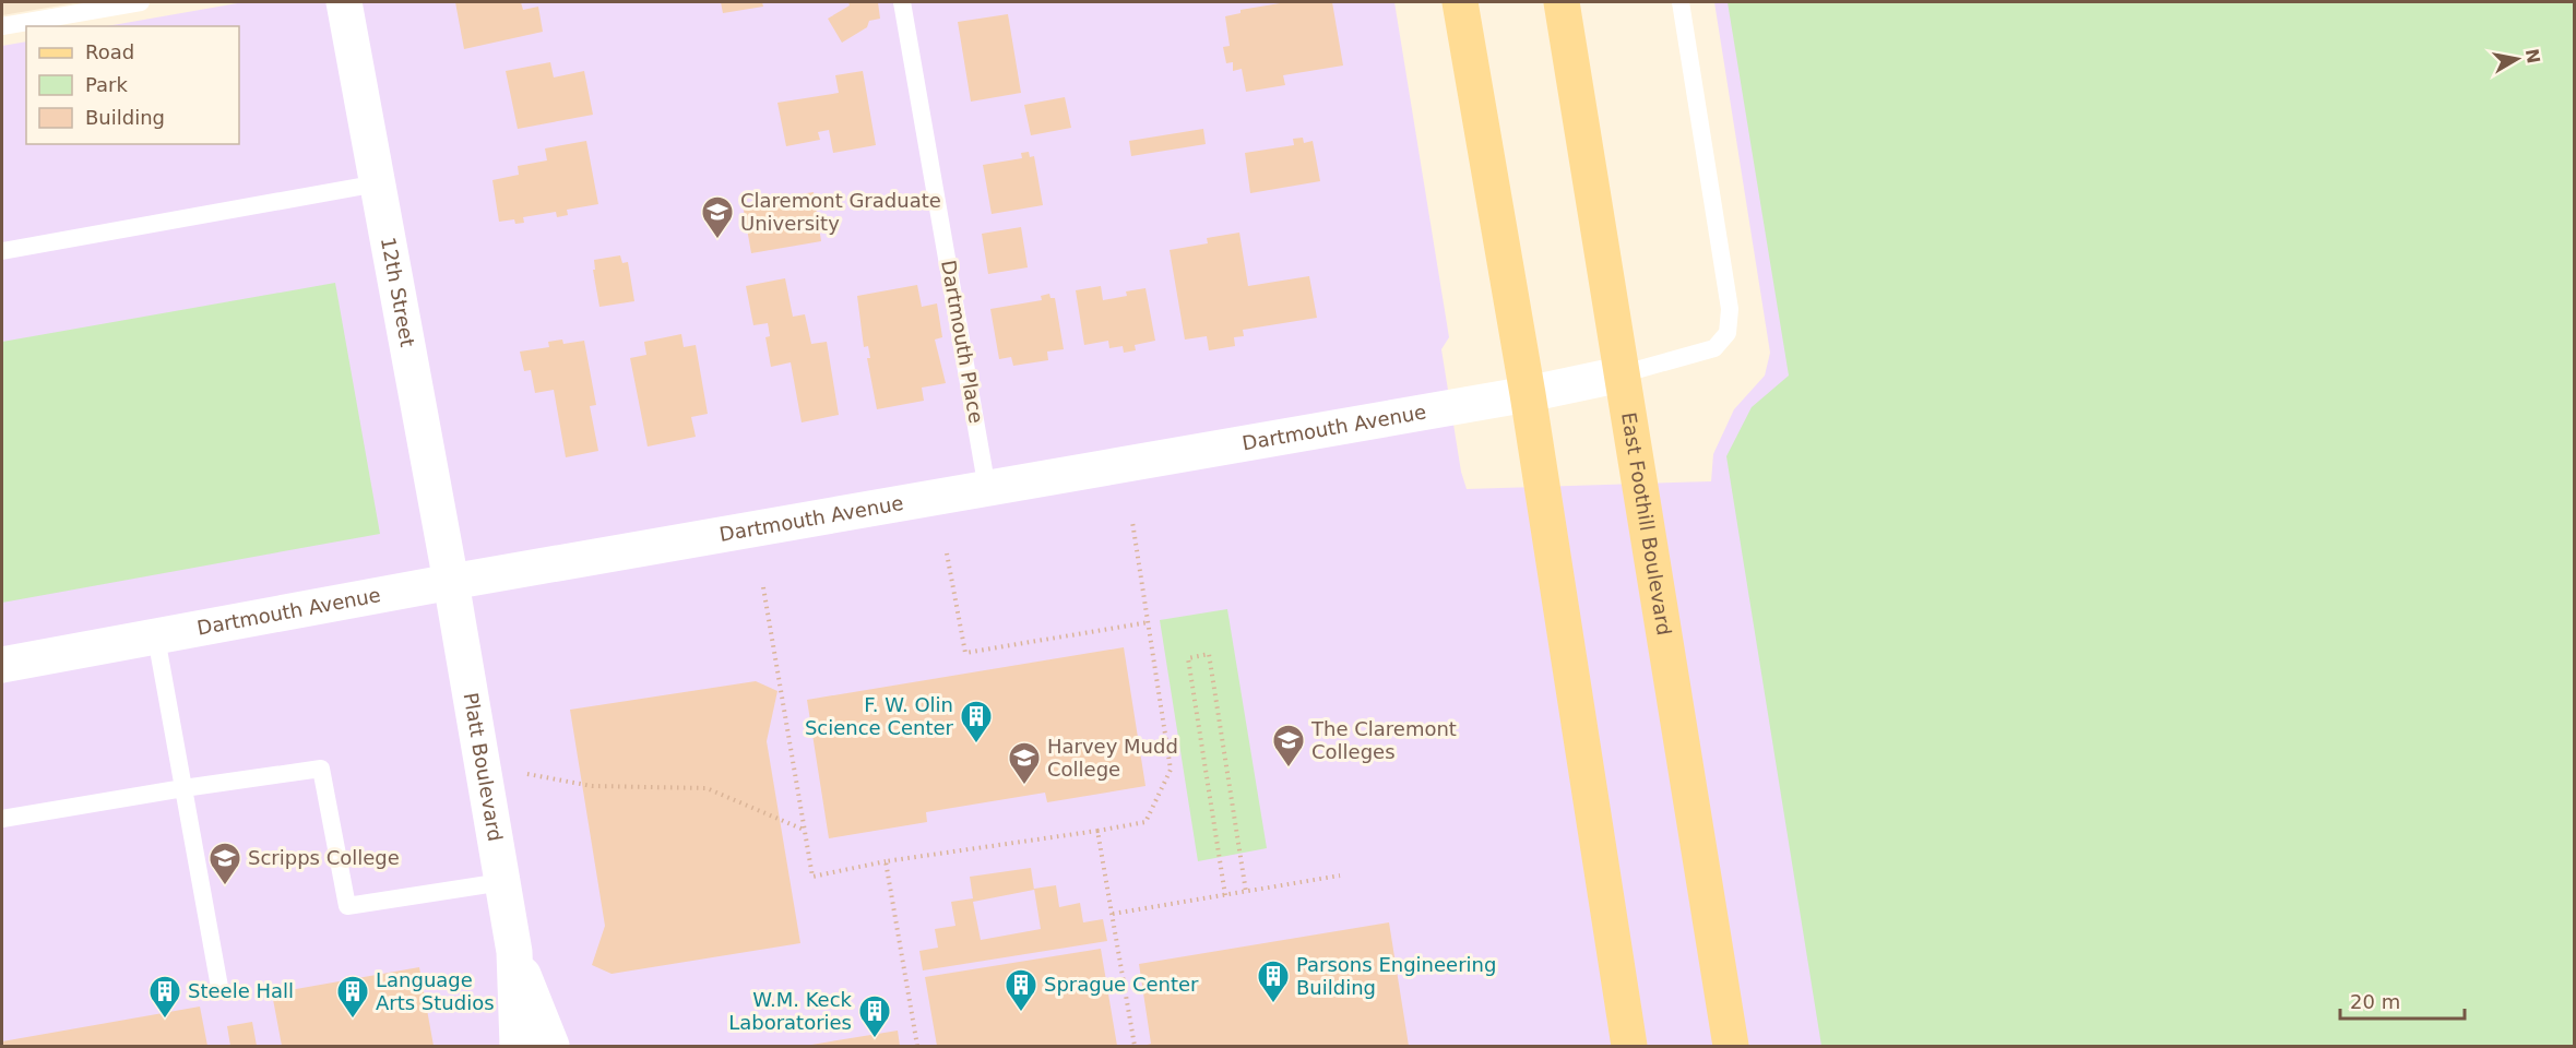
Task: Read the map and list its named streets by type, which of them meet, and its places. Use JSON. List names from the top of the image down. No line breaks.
{"streets":{"main road":["East Foothill Boulevard"],"street":["12th Street","Dartmouth Avenue","Platt Boulevard"],"lane":["Dartmouth Place"]},"crossings":[["12th Street","Dartmouth Avenue"],["12th Street","Platt Boulevard"],["Dartmouth Place","Dartmouth Avenue"],["Dartmouth Avenue","East Foothill Boulevard"],["Dartmouth Avenue","Platt Boulevard"]],"places":{"school or university":["Claremont Graduate University","The Claremont Colleges","Harvey Mudd College","Scripps College"],"building":["F. W. Olin Science Center","Parsons Engineering Building","Sprague Center","Steele Hall","Language Arts Studios","W.M. Keck Laboratories"]},"legend":["Road","Park","Building"],"scale_bar":"20 m","north":"right"}
